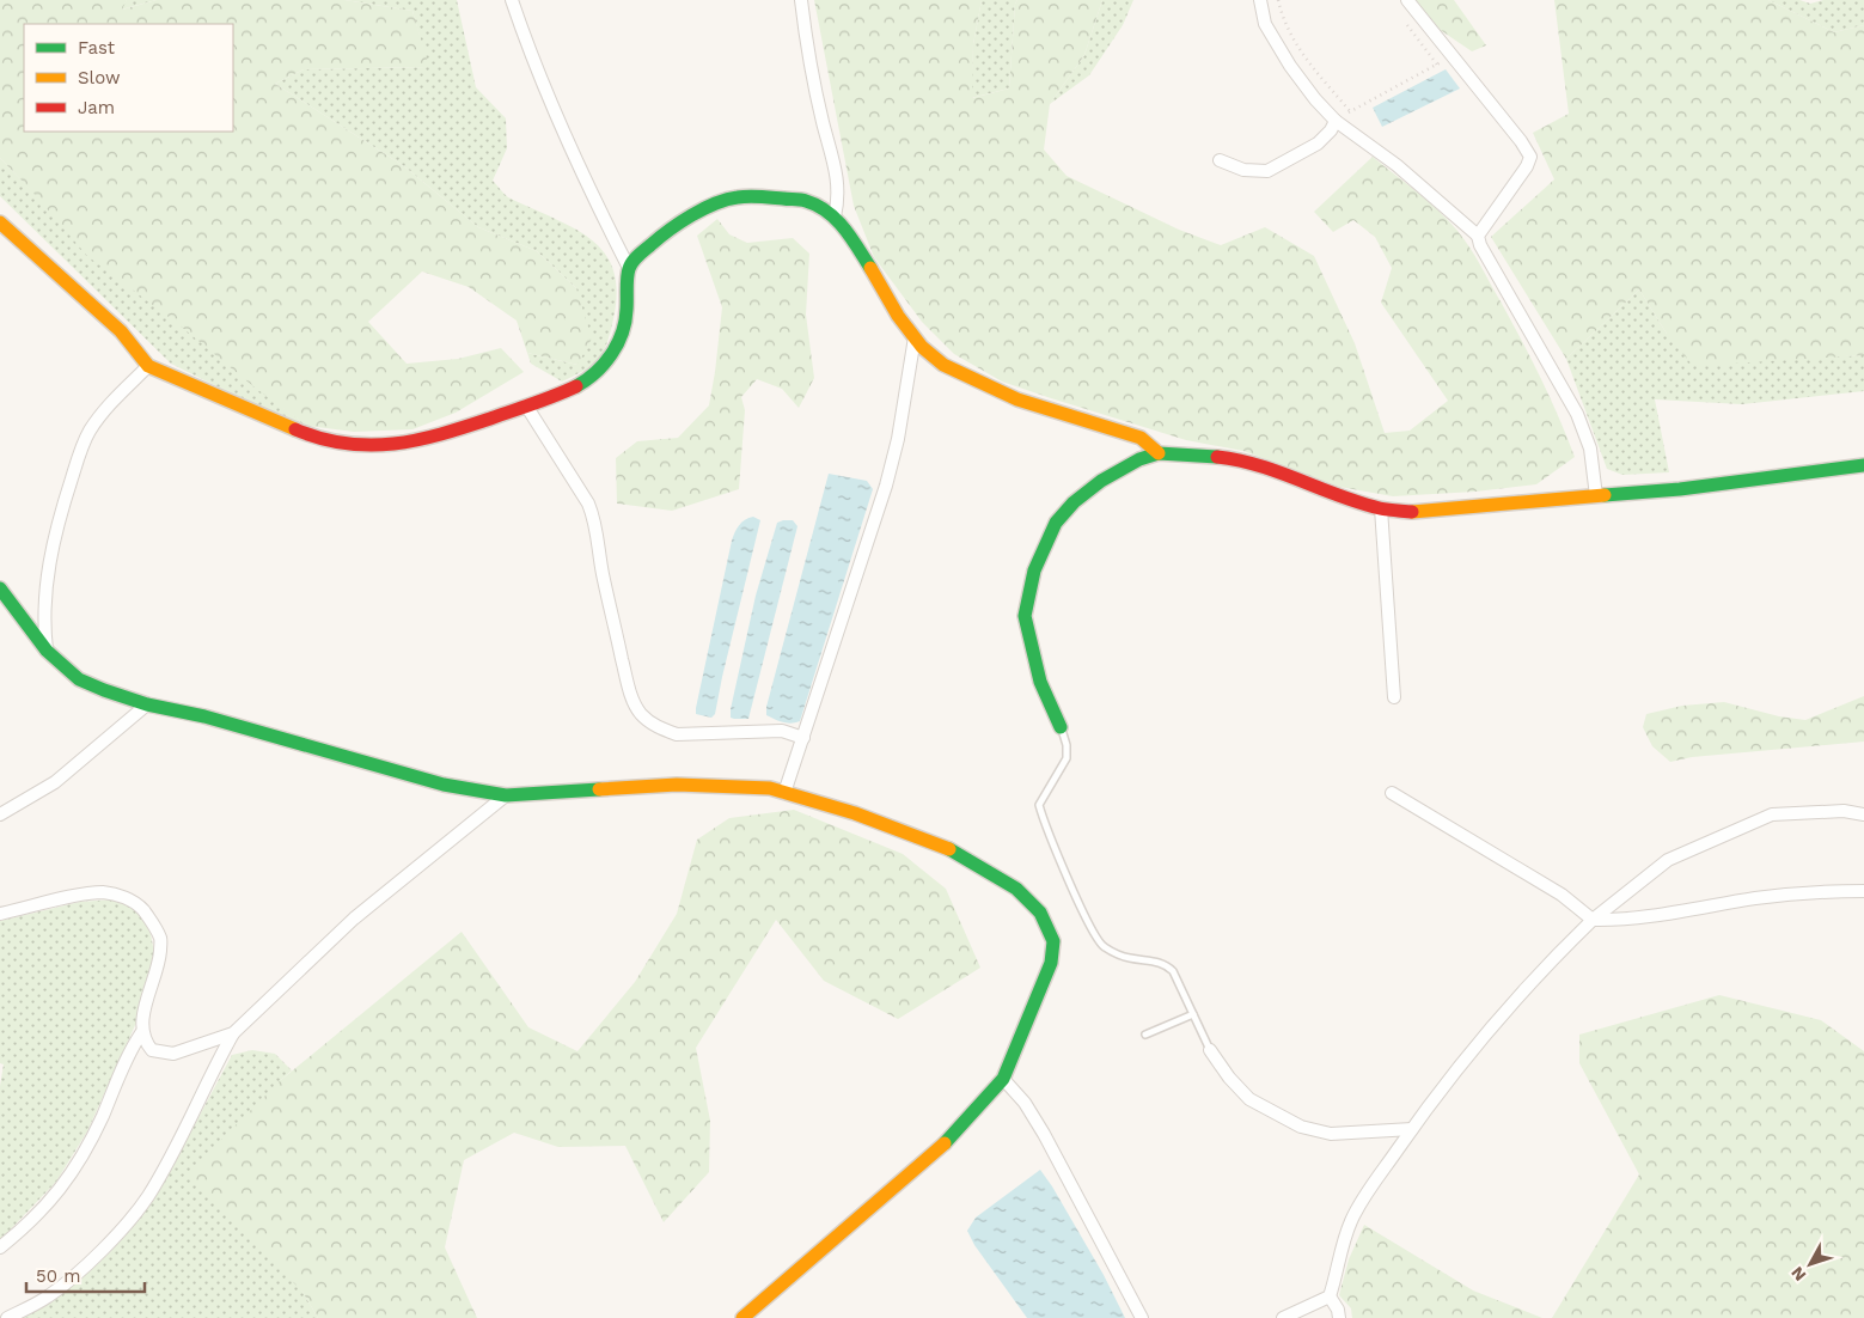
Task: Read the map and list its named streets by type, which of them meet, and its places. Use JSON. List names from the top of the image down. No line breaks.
{"legend":["Fast","Slow","Jam"],"scale_bar":"50 m","north":"bottom left"}
